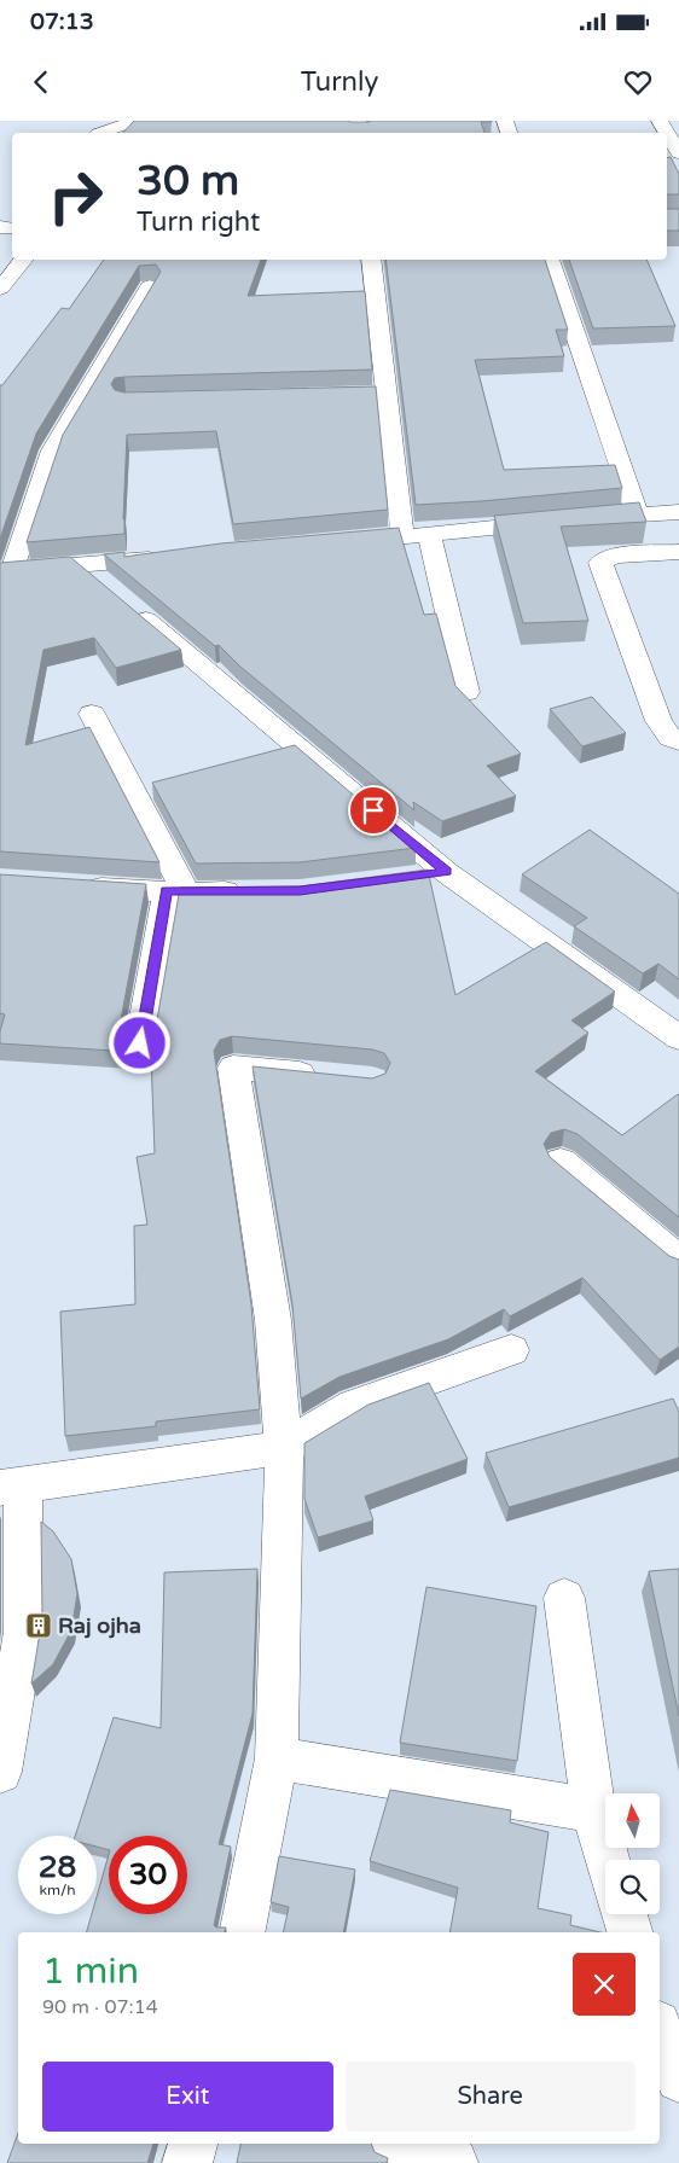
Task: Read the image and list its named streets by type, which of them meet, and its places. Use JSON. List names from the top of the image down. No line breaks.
{"places":{"building":["Raj ojha"]},"north":"top","page":{"status":"07:13","header":"Turnly","turn":["30 m","Turn right"],"speed":"28 km/h","limit":"30","heading":["1 min","90 m · 07:14"],"buttons":["Exit","Share"]}}
